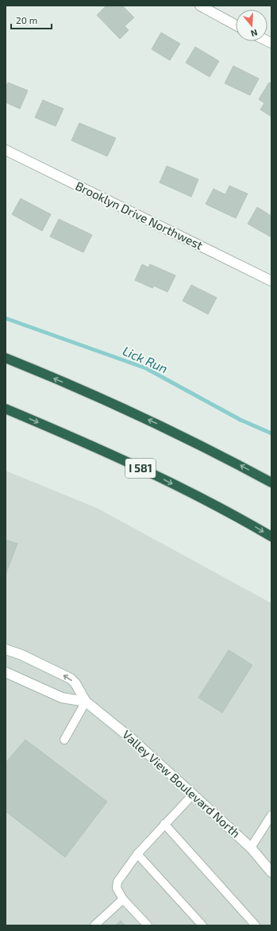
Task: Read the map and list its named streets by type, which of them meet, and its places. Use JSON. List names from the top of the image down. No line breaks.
{"streets":{"highway":["I 581"],"street":["Brooklyn Drive Northwest","Valley View Boulevard North"]},"water":["Lick Run"],"scale_bar":"20 m","north":"bottom"}
